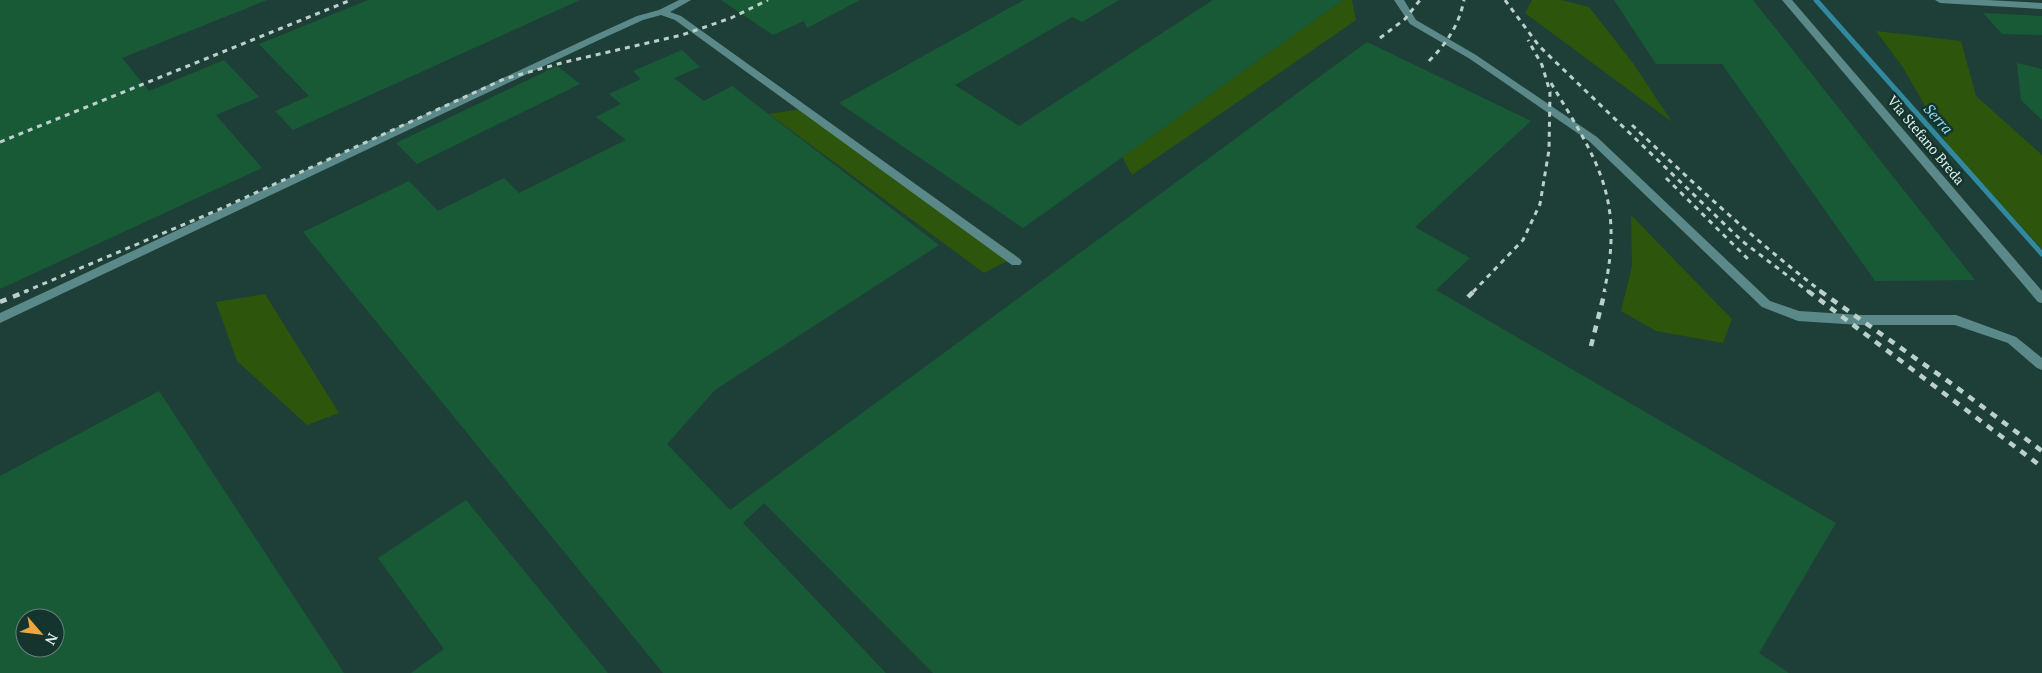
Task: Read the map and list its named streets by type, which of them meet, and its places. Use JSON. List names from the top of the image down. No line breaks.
{"streets":{"street":["Via Stefano Breda"]},"water":["Serra"],"north":"bottom right"}
